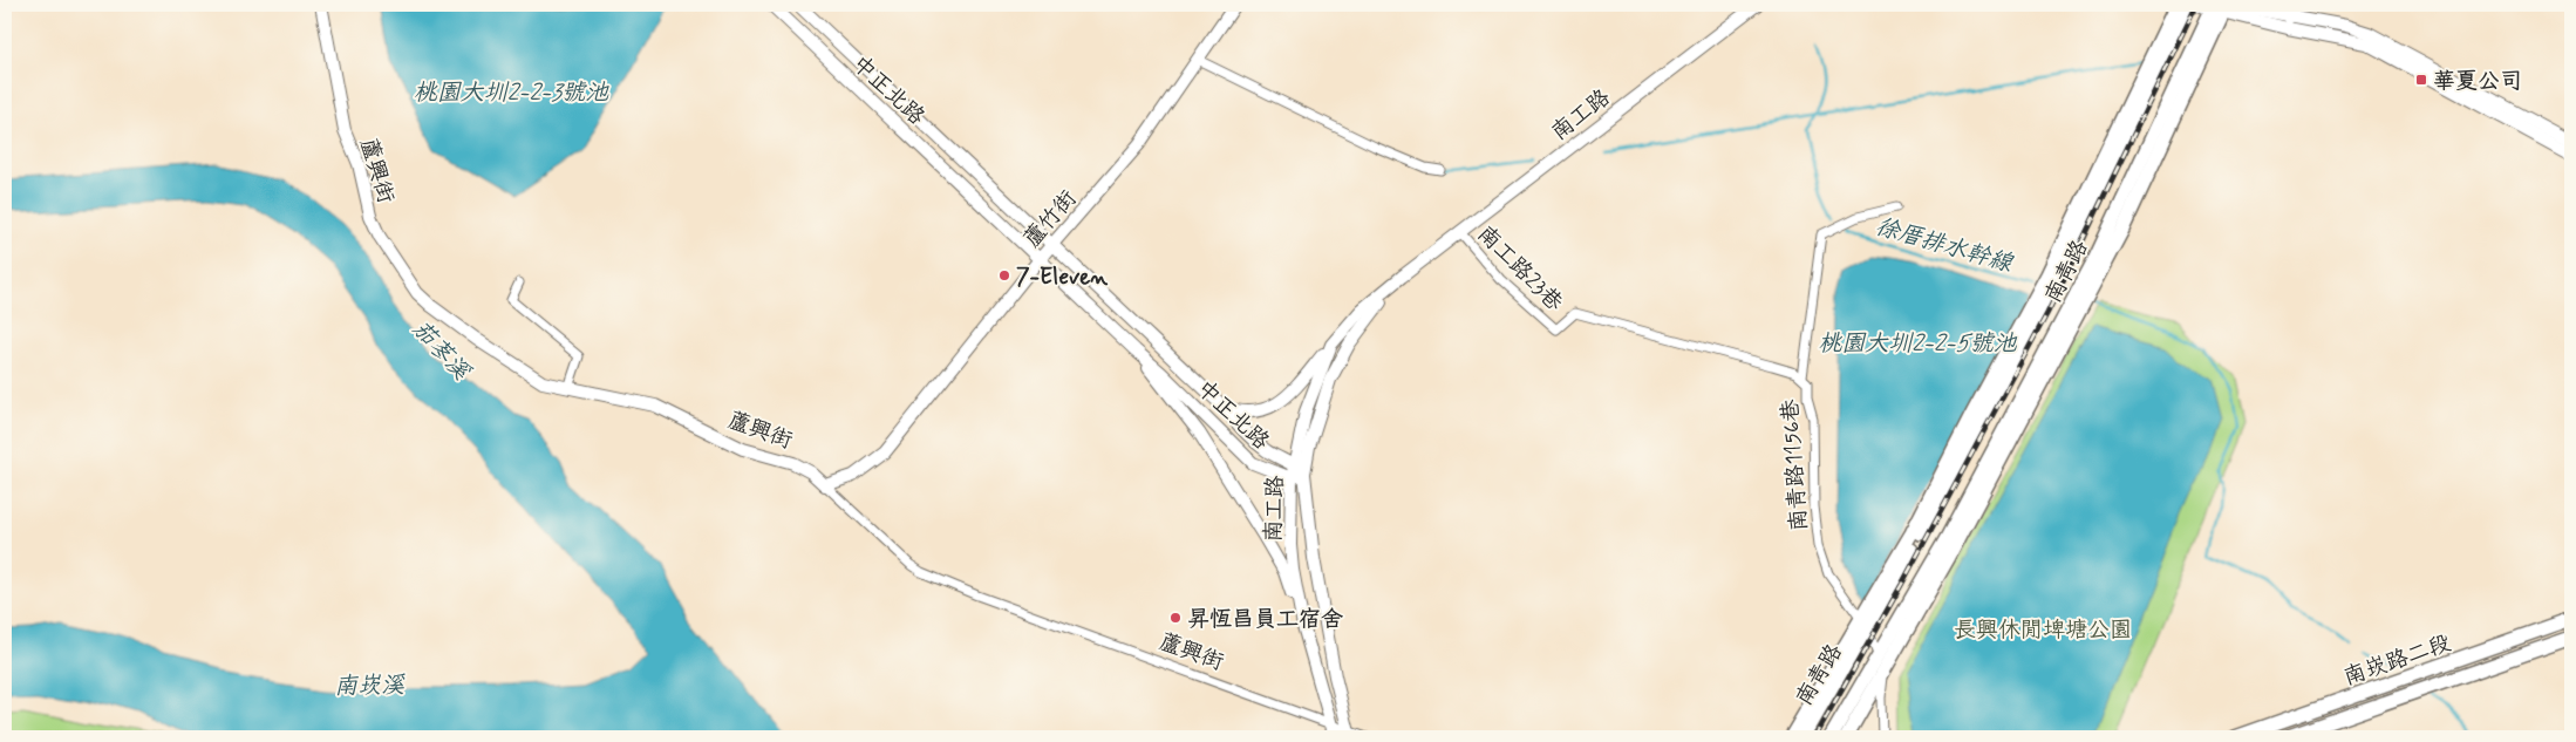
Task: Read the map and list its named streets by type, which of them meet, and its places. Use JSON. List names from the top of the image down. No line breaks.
{"streets":{"main road":["南青路","南崁路二段"],"street":["中正北路","南工路","蘆興街","蘆竹街","南工路23巷","南青路1156巷"]},"crossings":[["中正北路","南工路"],["中正北路","蘆竹街"],["南工路","蘆興街"],["南工路","南工路23巷"],["蘆興街","蘆竹街"],["南工路23巷","南青路1156巷"],["南青路","南青路1156巷"]],"water":["桃園大圳2-2-3號池","徐厝排水幹線","桃園大圳2-2-5號池","茄苳溪","南崁溪"],"parks":["長興休閒埤塘公園"],"places":{"transit":["華夏公司"],"other":["7-Eleven","昇恆昌員工宿舍"]}}
